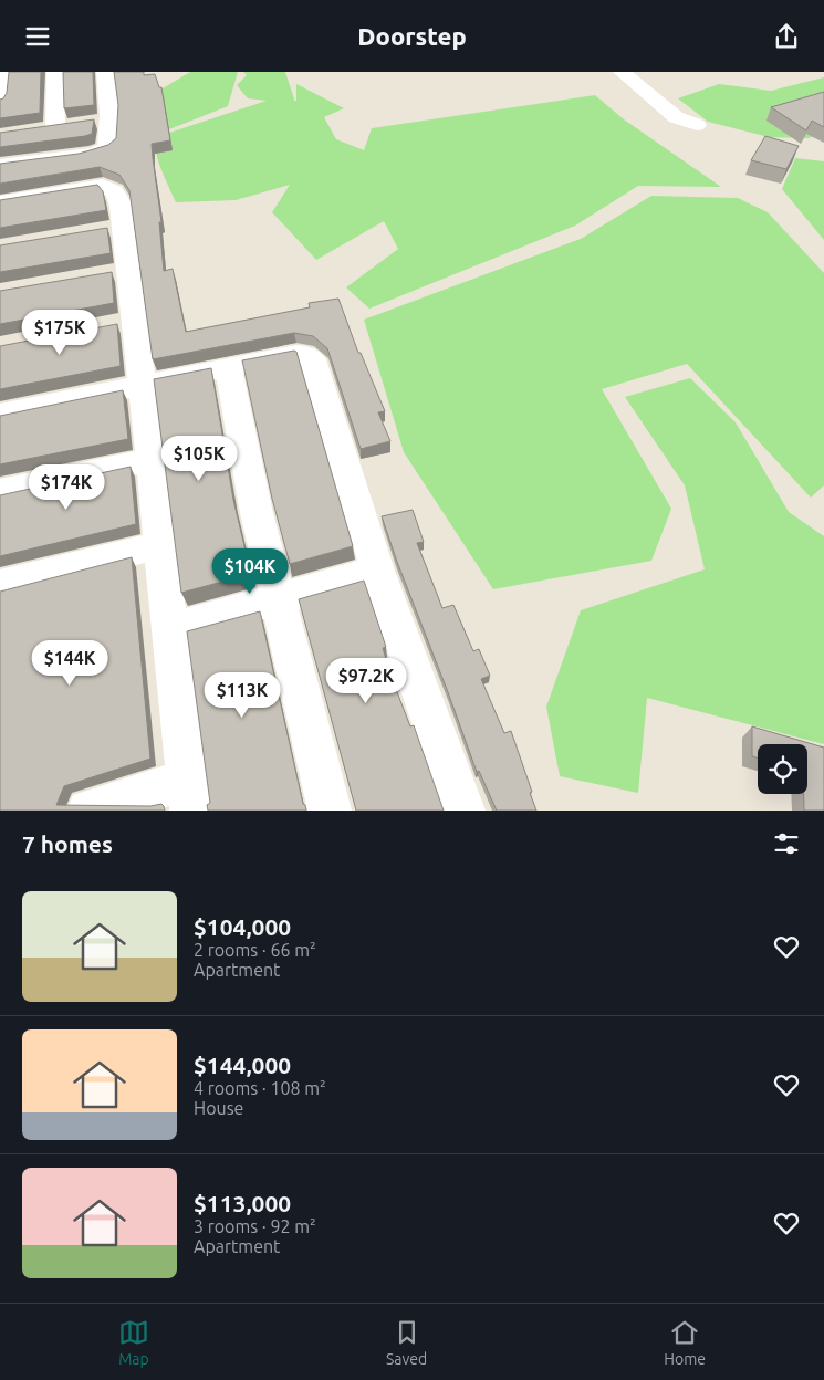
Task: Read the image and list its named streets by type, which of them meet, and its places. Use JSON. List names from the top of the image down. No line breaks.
{"page":{"header":"Doorstep","price":["$175K","$105K","$174K","$104K","$144K","$97.2K","$113K"],"heading":"7 homes","list":[{"name":"$104,000","note":"2 rooms · 66 m² · Apartment"},{"name":"$144,000","note":"4 rooms · 108 m² · House"},{"name":"$113,000","note":"3 rooms · 92 m² · Apartment"}],"tabs":["Map","Saved","Home"]}}
